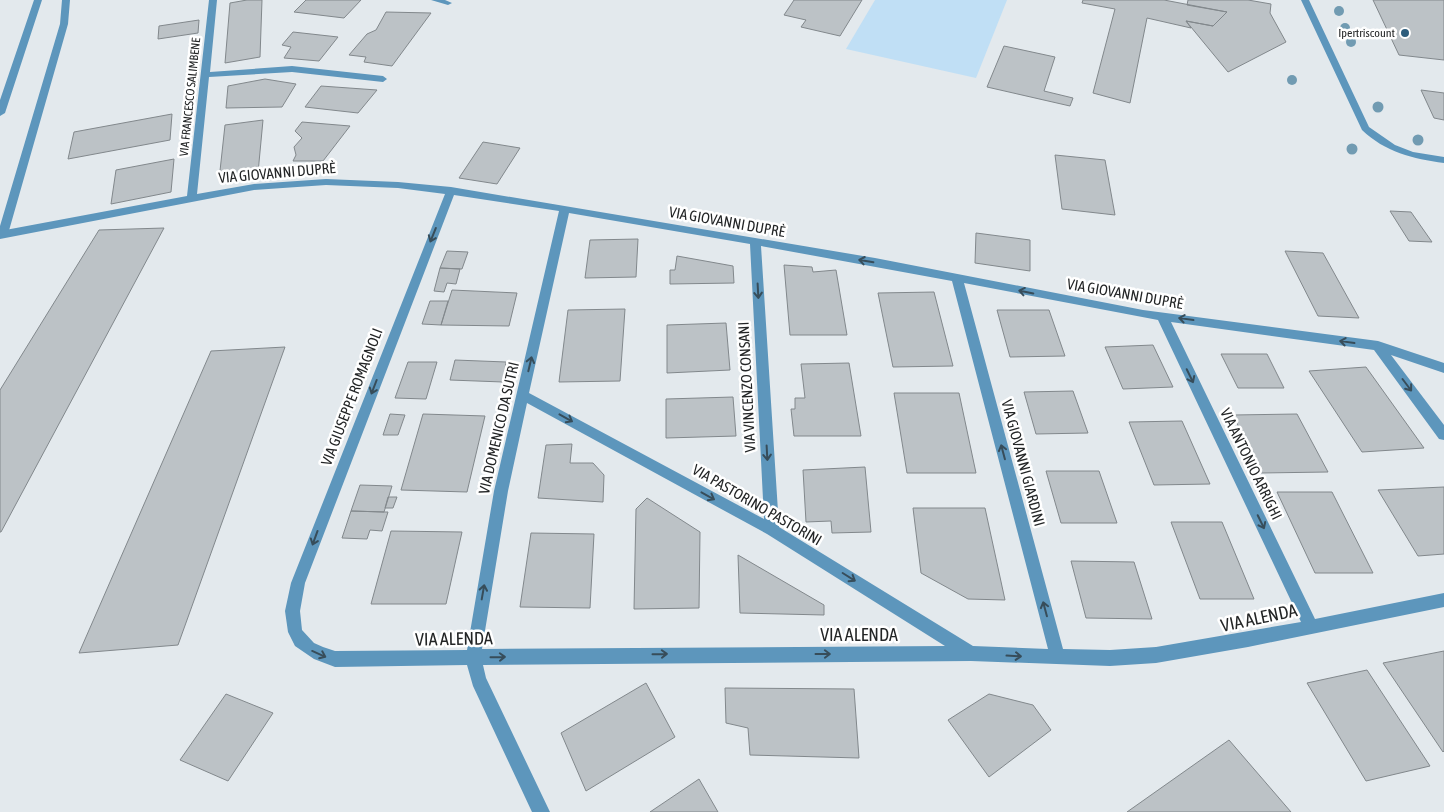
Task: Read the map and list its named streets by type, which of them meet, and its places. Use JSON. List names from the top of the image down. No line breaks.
{"streets":{"street":["VIA FRANCESCO SALIMBENE","VIA GIOVANNI DUPRÈ","VIA VINCENZO CONSANI","VIA GIUSEPPE ROMAGNOLI","VIA DOMENICO DA SUTRI","VIA GIOVANNI GIARDINI","VIA ANTONIO ARRIGHI","VIA PASTORINO PASTORINI","VIA ALENDA"]},"crossings":[["VIA FRANCESCO SALIMBENE","VIA GIOVANNI DUPRÈ"],["VIA GIOVANNI DUPRÈ","VIA VINCENZO CONSANI"],["VIA GIOVANNI DUPRÈ","VIA GIUSEPPE ROMAGNOLI"],["VIA GIOVANNI DUPRÈ","VIA DOMENICO DA SUTRI"],["VIA GIOVANNI DUPRÈ","VIA GIOVANNI GIARDINI"],["VIA GIOVANNI DUPRÈ","VIA ANTONIO ARRIGHI"],["VIA VINCENZO CONSANI","VIA PASTORINO PASTORINI"],["VIA GIUSEPPE ROMAGNOLI","VIA ALENDA"],["VIA DOMENICO DA SUTRI","VIA PASTORINO PASTORINI"],["VIA DOMENICO DA SUTRI","VIA ALENDA"],["VIA GIOVANNI GIARDINI","VIA ALENDA"],["VIA ANTONIO ARRIGHI","VIA ALENDA"],["VIA PASTORINO PASTORINI","VIA ALENDA"]],"one_way":["VIA GIOVANNI DUPRÈ","VIA VINCENZO CONSANI","VIA GIUSEPPE ROMAGNOLI","VIA DOMENICO DA SUTRI","VIA GIOVANNI GIARDINI","VIA ANTONIO ARRIGHI","VIA PASTORINO PASTORINI","VIA ALENDA"],"places":["Ipertriscount"]}
